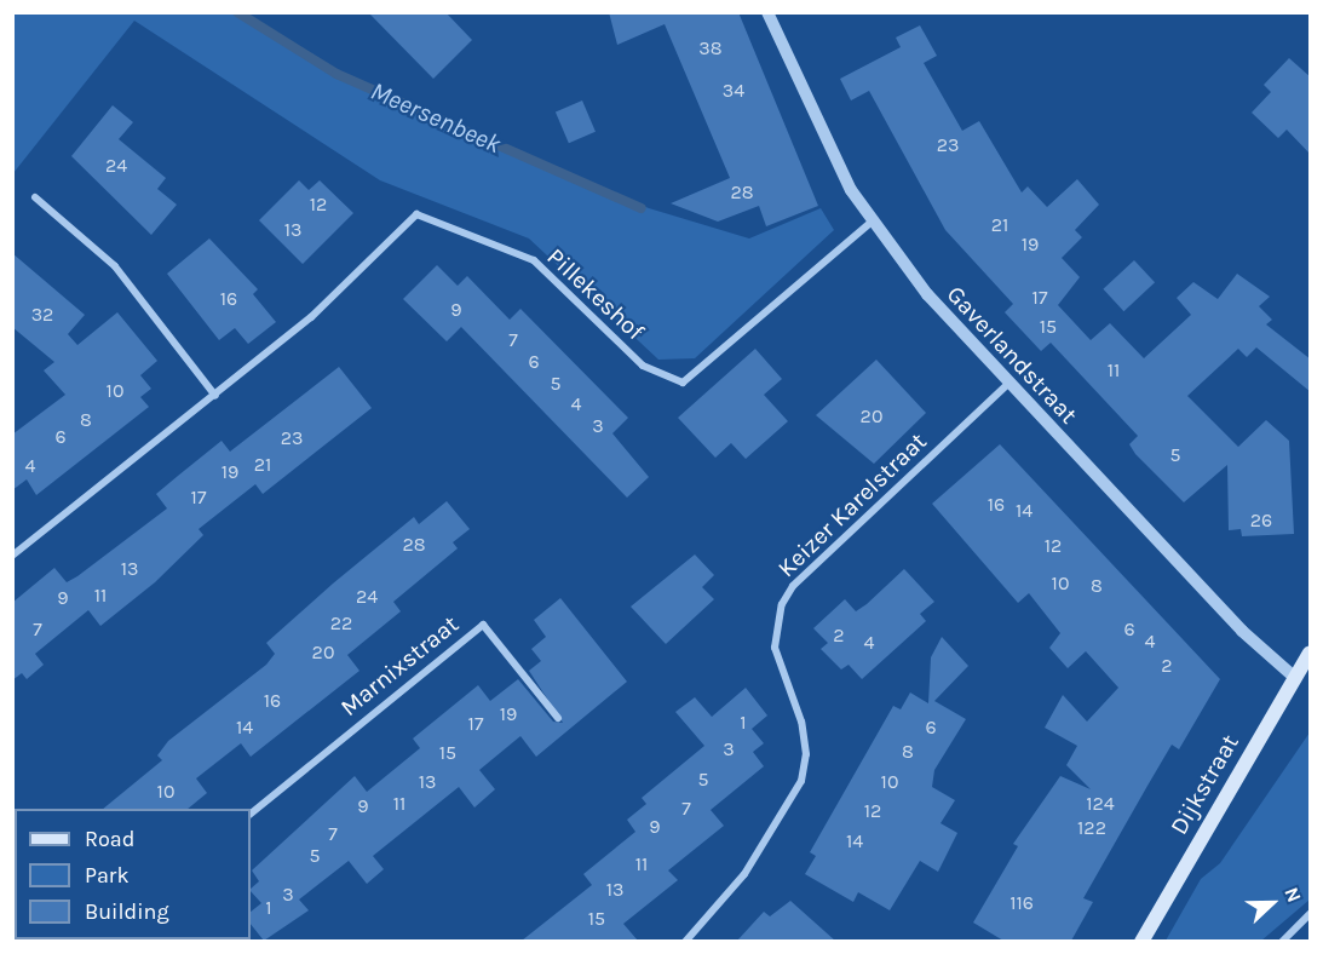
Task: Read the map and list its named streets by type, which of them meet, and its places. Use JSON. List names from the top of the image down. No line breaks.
{"streets":{"main road":["Dijkstraat"],"street":["Pillekeshof","Gaverlandstraat","Keizer Karelstraat","Marnixstraat"]},"crossings":[["Pillekeshof","Gaverlandstraat"],["Gaverlandstraat","Keizer Karelstraat"],["Gaverlandstraat","Dijkstraat"]],"water":["Meersenbeek"],"house_numbers":["38","34","23","24","28","12","21","13","19","17","16","9","32","15","7","6","11","5","10","4","20","8","3","6","23","5","21","4","19","17","16","14","26","28","12","13","10","8","11","24","9","22","7","6","2","4","4","20","2","16","19","1","17","14","6","3","8","15","5","13","10","10","11","124","9","7","12","9","122","7","14","5","11","13","3","116","1","15"],"legend":["Road","Park","Building"],"north":"right"}
